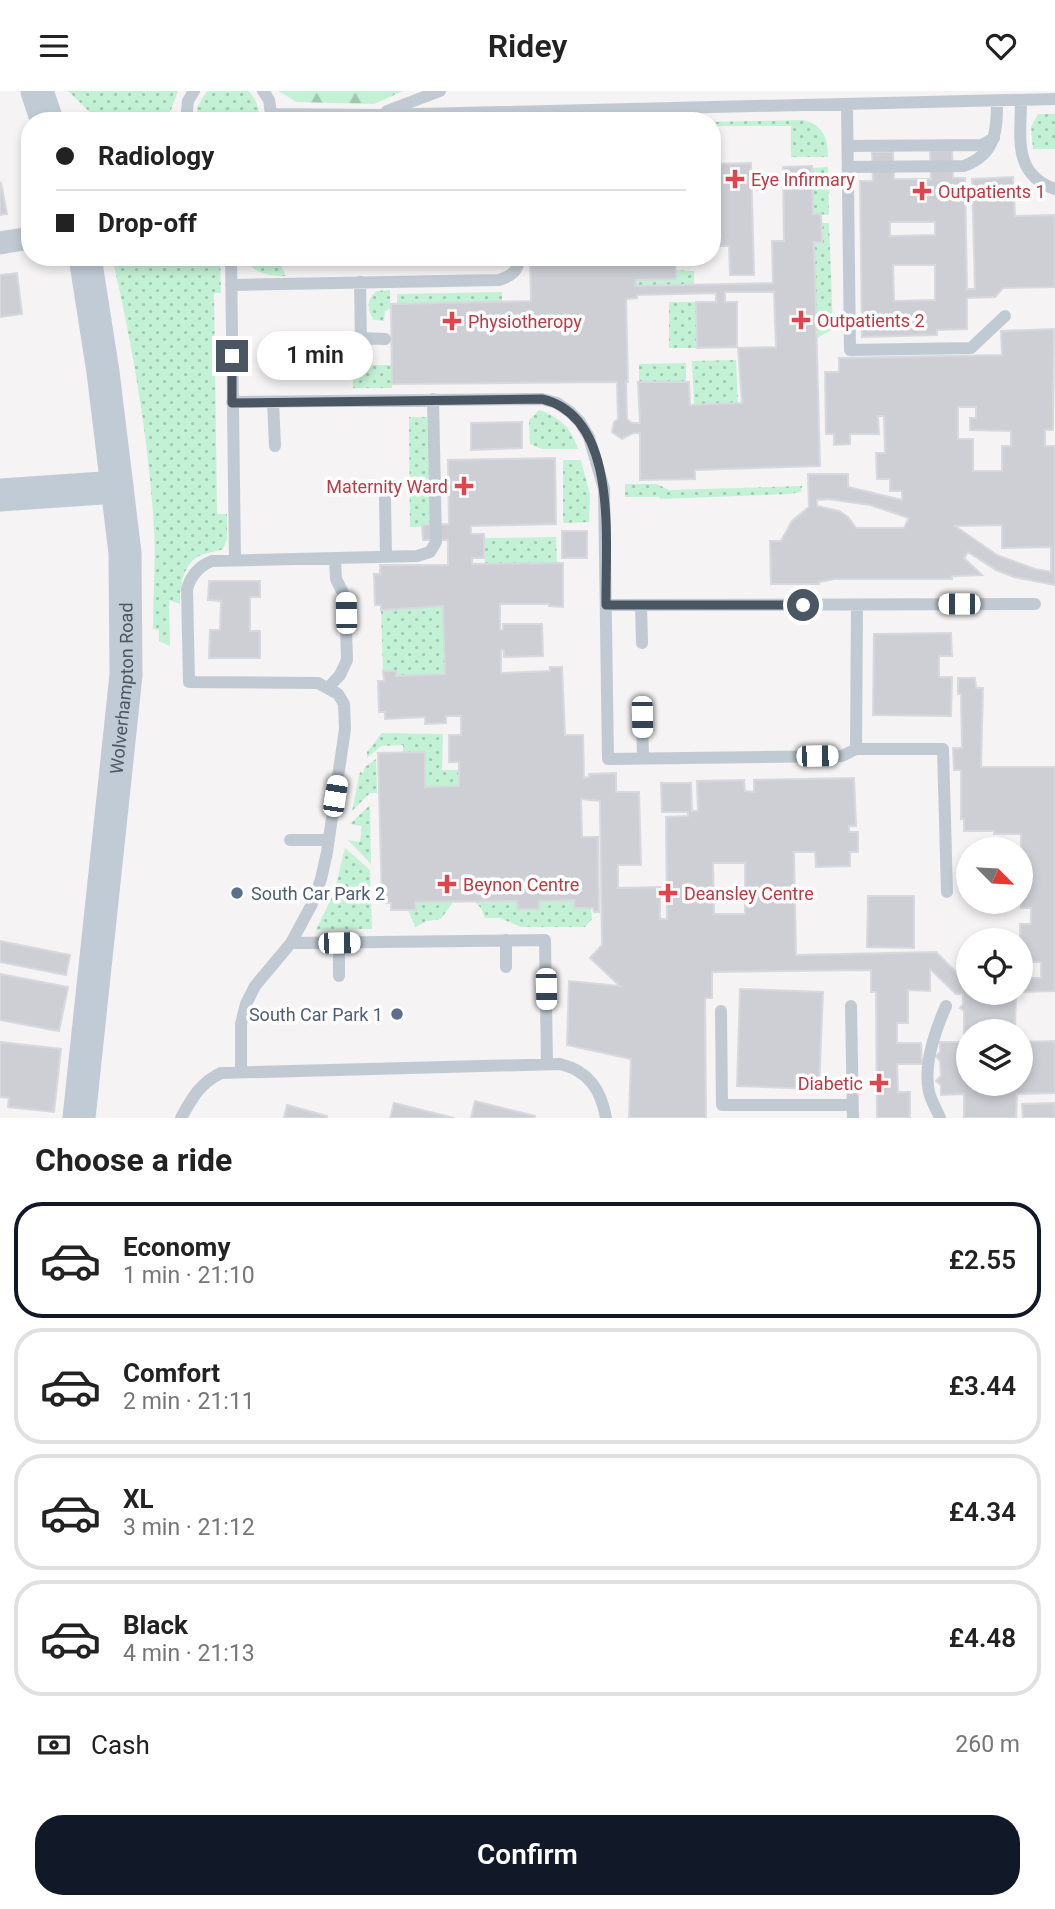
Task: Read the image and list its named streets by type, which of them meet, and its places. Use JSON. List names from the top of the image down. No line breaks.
{"streets":{"street":["Wolverhampton Road"]},"places":{"health":["Eye Infirmary","Outpatients 1","Outpatients 2","Physiotheropy","Maternity Ward","Beynon Centre","Deansley Centre","Diabetic"],"other":["South Car Park 2","South Car Park 1"]},"north":"bottom right","page":{"header":"Ridey","banner":["Radiology","Drop-off"],"bubble":"1 min","heading":"Choose a ride","list":[{"name":"Economy","note":"1 min · 21:10","value":"£2.55"},{"name":"Comfort","note":"2 min · 21:11","value":"£3.44"},{"name":"XL","note":"3 min · 21:12","value":"£4.34"},{"name":"Black","note":"4 min · 21:13","value":"£4.48"}],"pay":["Cash","260 m"],"buttons":"Confirm"}}
